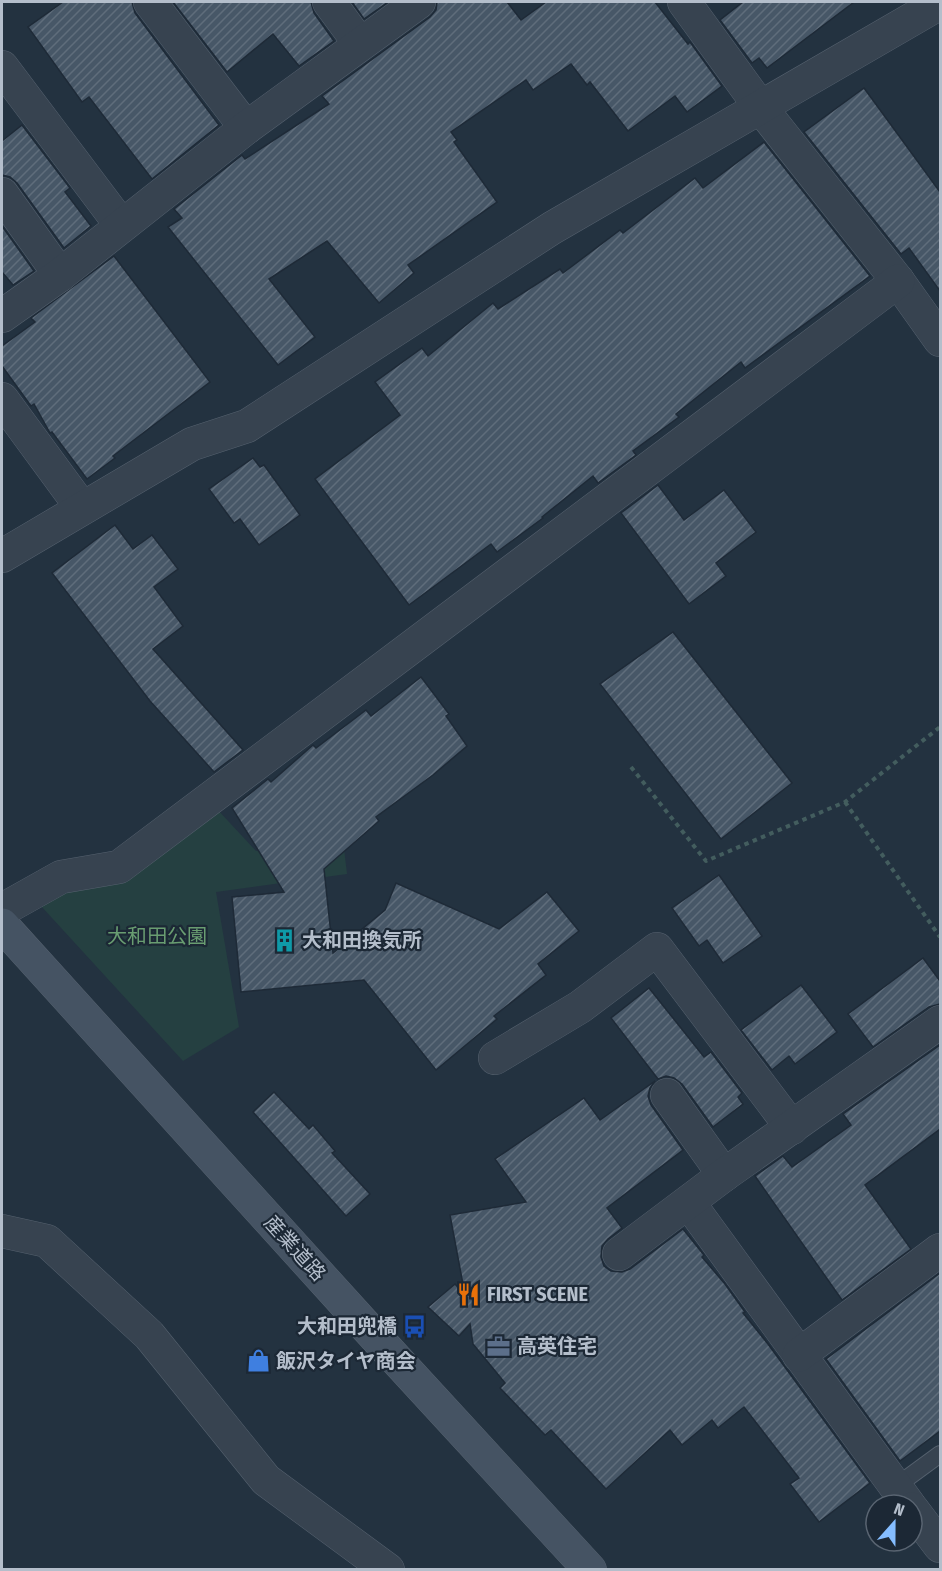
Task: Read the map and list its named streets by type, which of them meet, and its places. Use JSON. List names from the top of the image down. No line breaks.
{"streets":{"main road":["産業道路"]},"parks":["大和田公園"],"places":{"building":["大和田換気所"],"restaurant":["FIRST SCENE"],"bus stop":["大和田兜橋"],"office":["高英住宅"],"shop":["飯沢タイヤ商会"]},"north":"top"}
